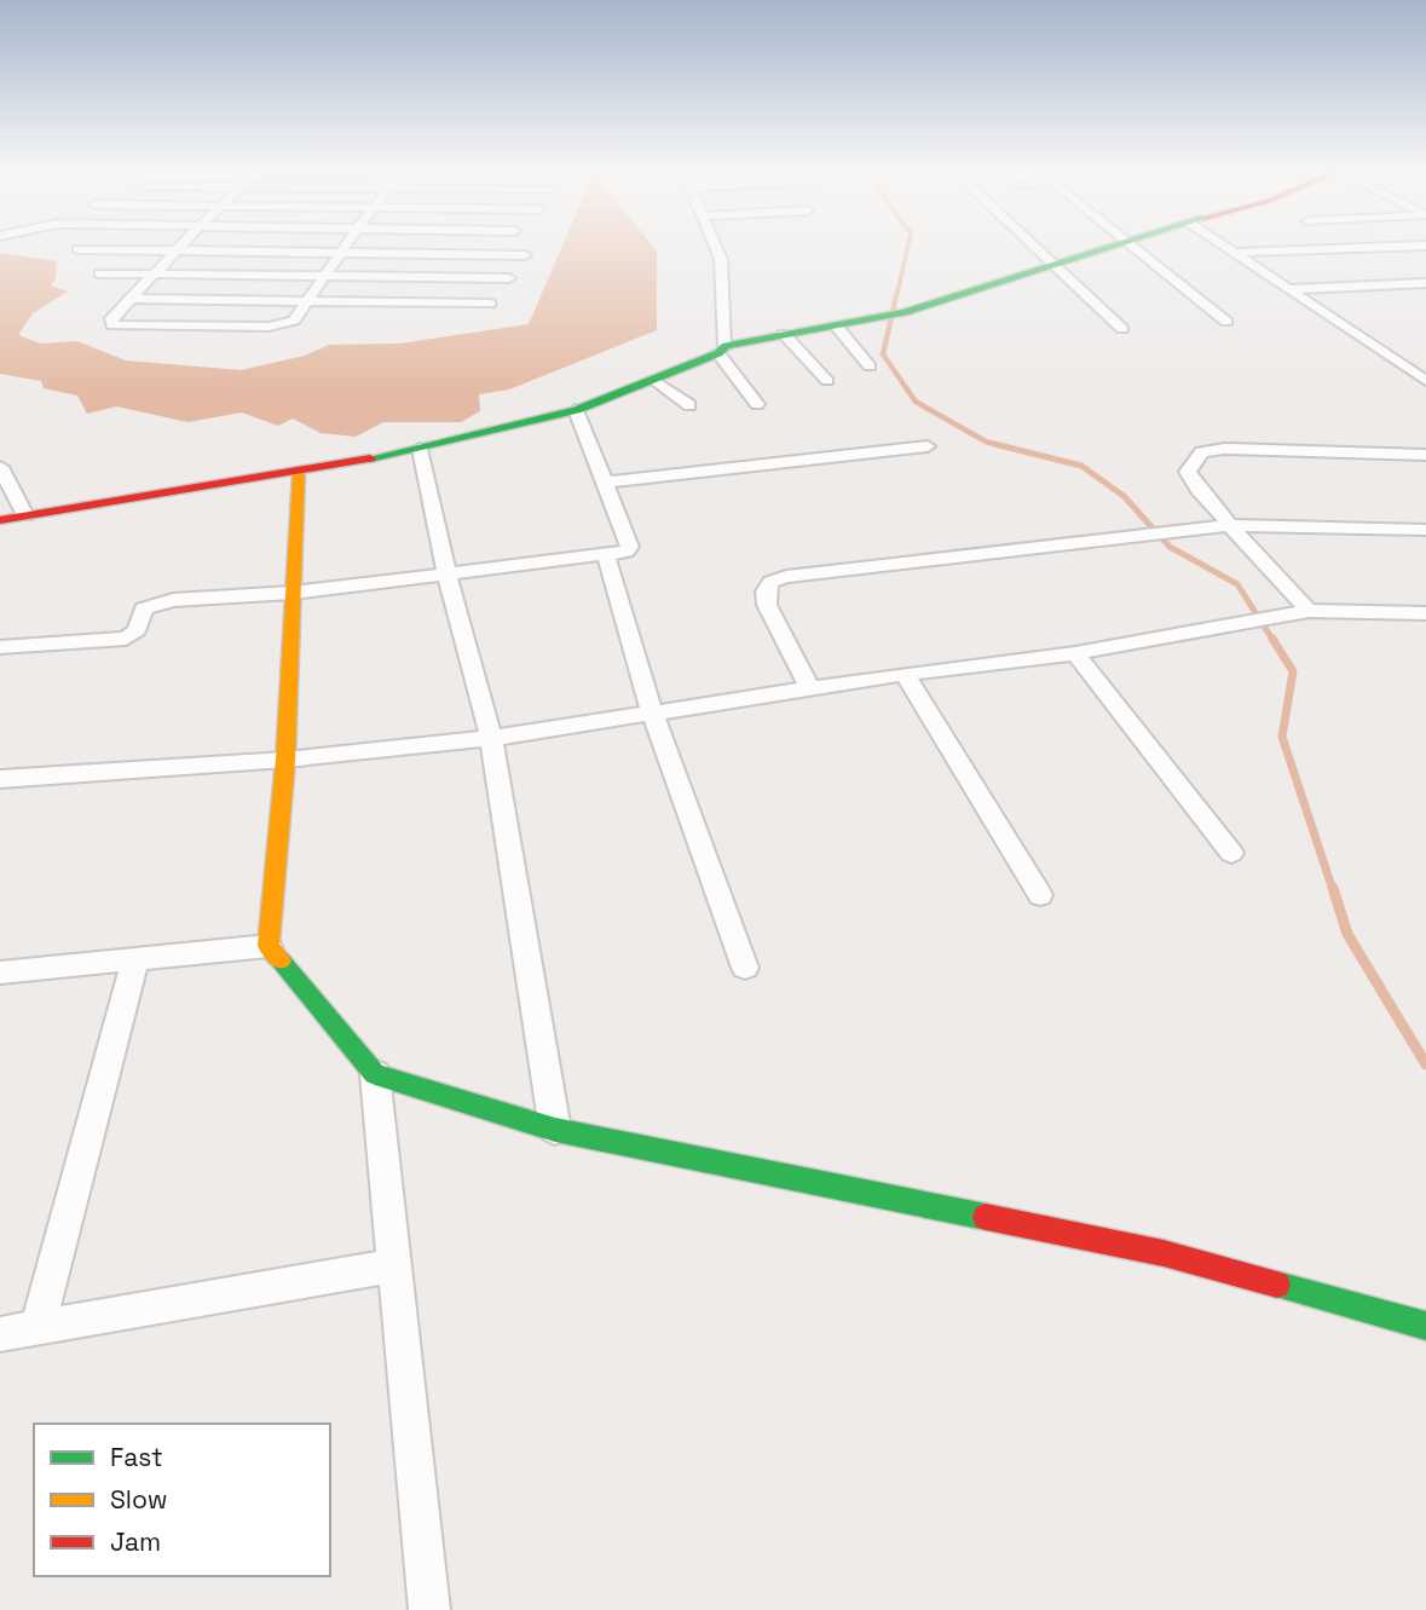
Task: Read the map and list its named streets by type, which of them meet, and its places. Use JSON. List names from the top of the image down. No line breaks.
{"legend":["Fast","Slow","Jam"]}
